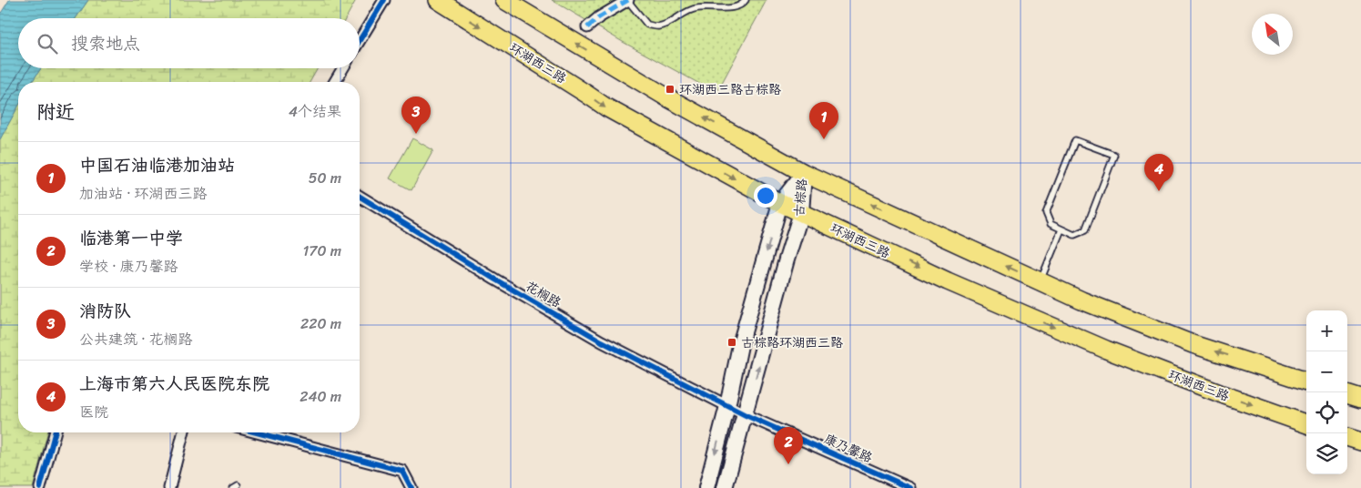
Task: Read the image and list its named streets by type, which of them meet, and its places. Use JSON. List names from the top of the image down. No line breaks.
{"streets":{"main road":["环湖西三路"],"street":["古棕路","花榈路","康乃馨路"]},"crossings":[["环湖西三路","古棕路"],["古棕路","花榈路"],["古棕路","康乃馨路"],["花榈路","康乃馨路"]],"places":{"transit":["环湖西三路古棕路","古棕路环湖西三路"]},"north":"top left","page":{"search":"搜索地点","heading":["附近","4个结果"],"pins":["3","1","4","2"],"list":[{"mark":"1","name":"中国石油临港加油站","note":"加油站 · 环湖西三路","value":"50 m"},{"mark":"2","name":"临港第一中学","note":"学校 · 康乃馨路","value":"170 m"},{"mark":"3","name":"消防队","note":"公共建筑 · 花榈路","value":"220 m"},{"mark":"4","name":"上海市第六人民医院东院","note":"医院","value":"240 m"}],"map_buttons":["+","−"]}}
